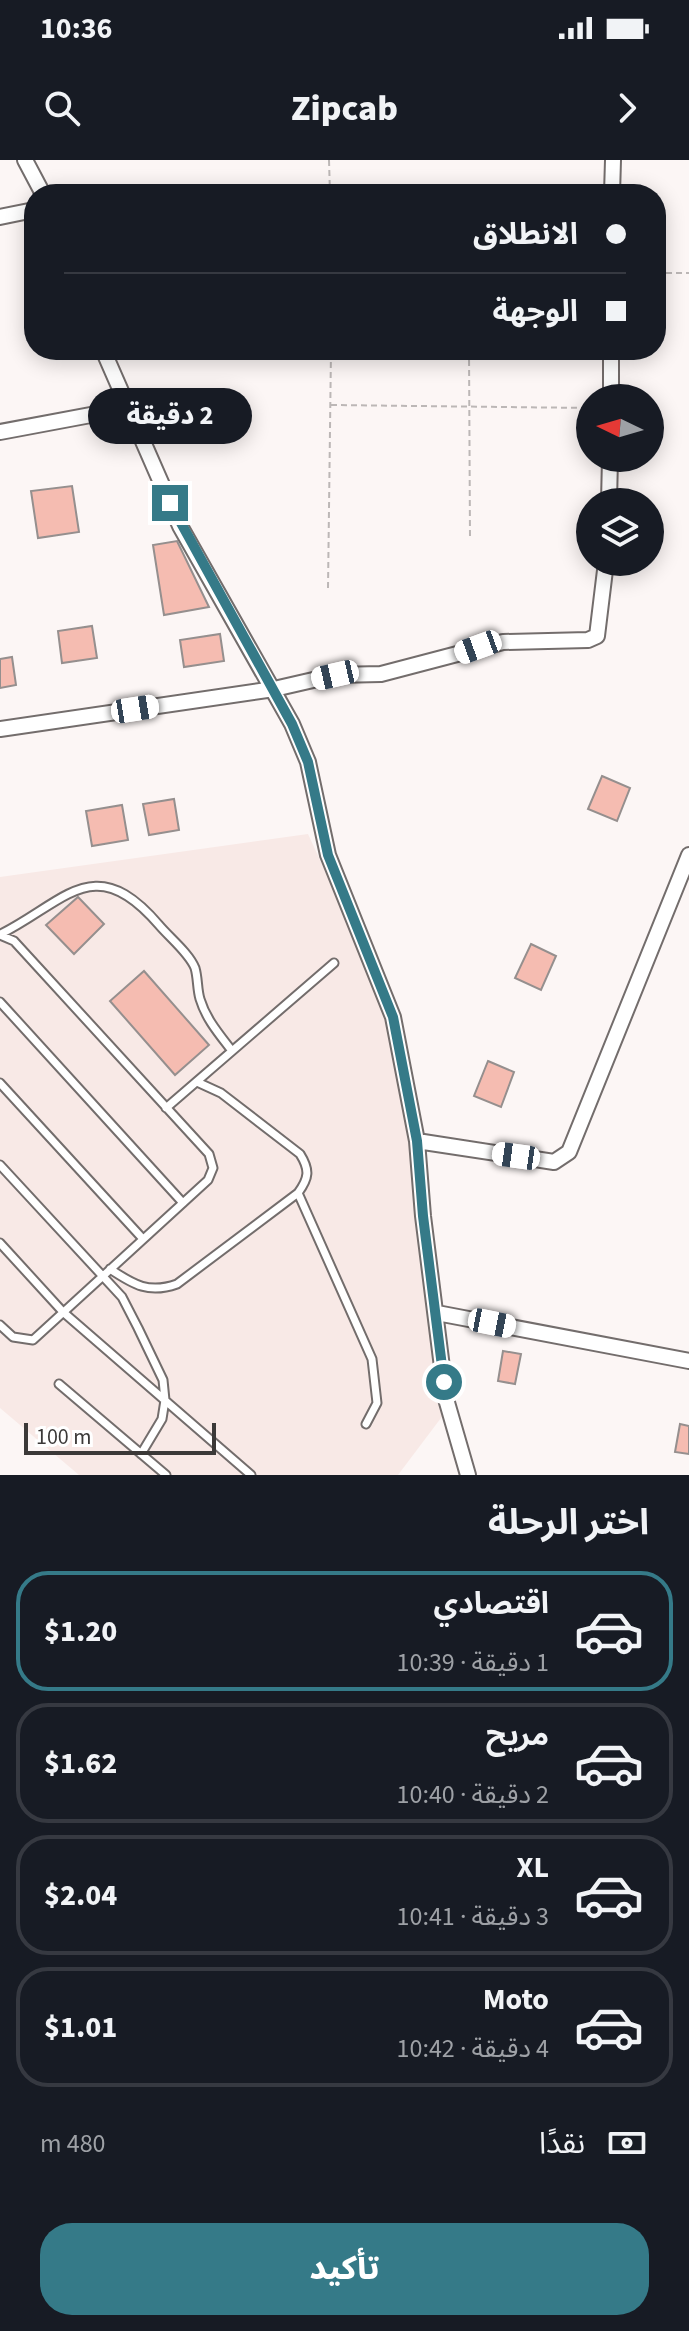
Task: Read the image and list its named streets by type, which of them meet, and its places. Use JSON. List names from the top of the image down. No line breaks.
{"scale_bar":"100 m","north":"left","page":{"status":"10:36","header":"Zipcab","banner":["الانطلاق","الوجهة"],"bubble":"2 دقيقة","scale":"100 m","heading":"اختر الرحلة","list":[{"name":"اقتصادي","note":"1 دقيقة · 10:39","value":"$1.20"},{"name":"مريح","note":"2 دقيقة · 10:40","value":"$1.62"},{"name":"XL","note":"3 دقيقة · 10:41","value":"$2.04"},{"name":"Moto","note":"4 دقيقة · 10:42","value":"$1.01"}],"pay":["نقدًا","480 m"],"buttons":"تأكيد"}}
